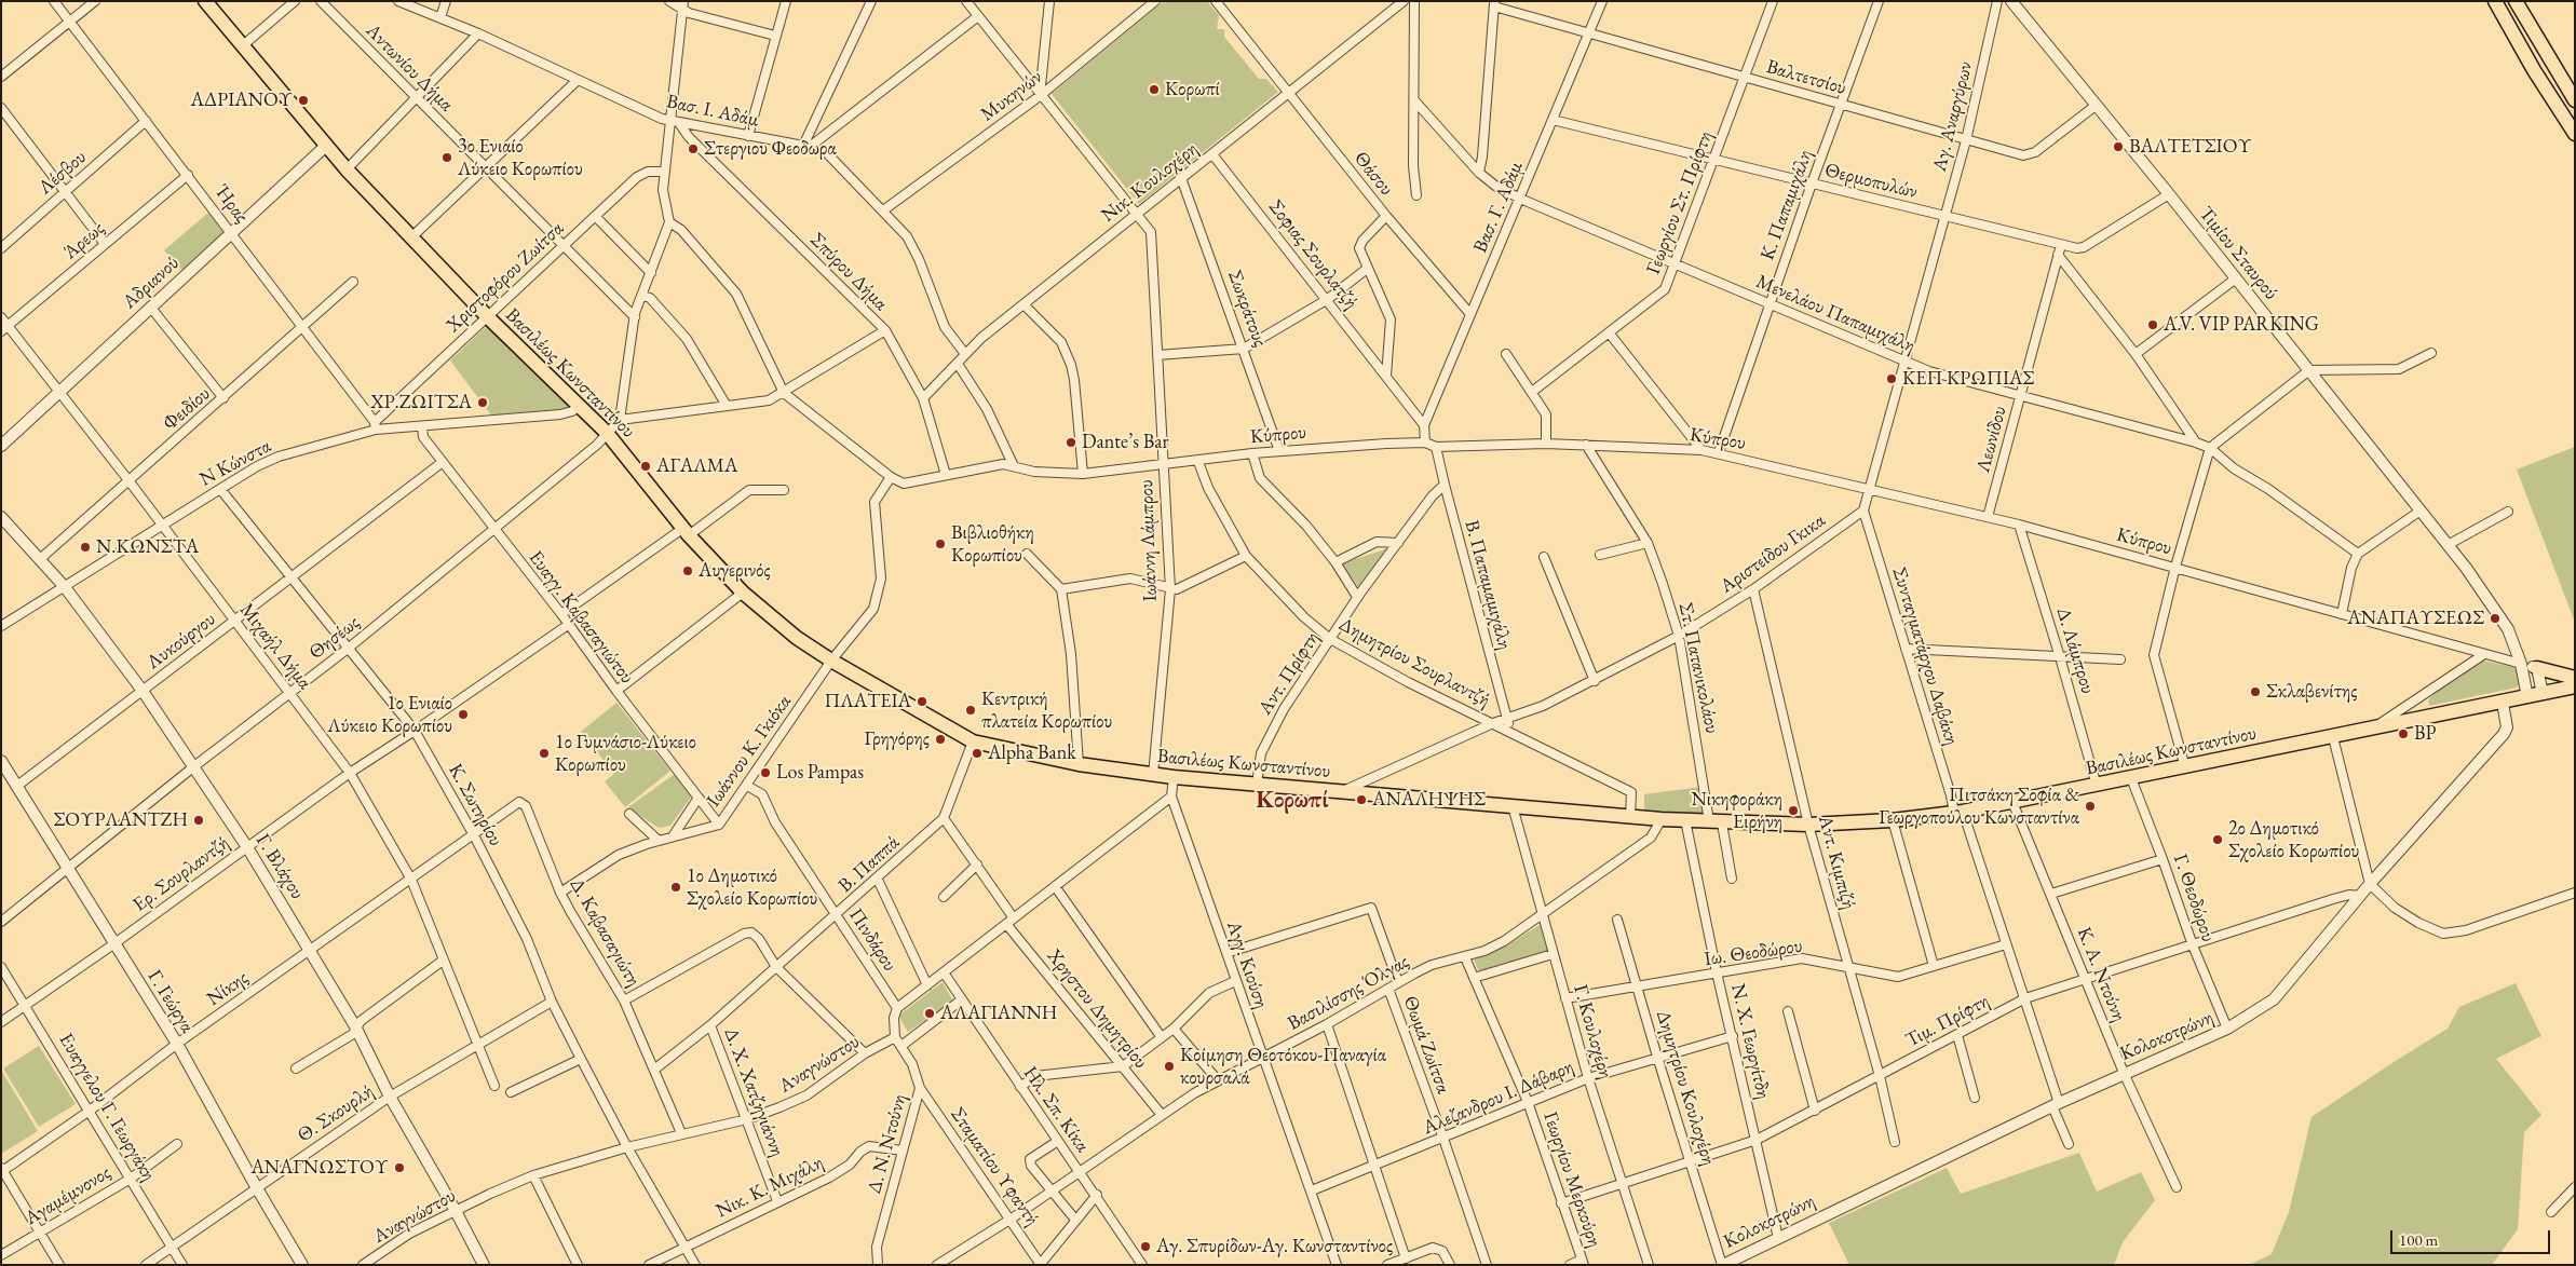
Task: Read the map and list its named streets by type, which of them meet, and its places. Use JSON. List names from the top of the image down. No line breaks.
{"streets":{"main road":["Βασιλέως Κωνσταντίνου"],"street":["Αντωνίου Δήμα","Βαλτετσίου","Μυκηνών","Βασ. Ι. Αδάμ","Αγ. Αναργύρων","Λέσβου","Θάσου","Θερμοπυλών","Νικ. Κουλοχέρη","Γεωργίου Στ. Πρίφτη","Ήρας","Κ. Παπαμιχάλη","Βασ. Γ. Αδάμ","Άρεως","Τιμίου Σταυρού","Σοφιας Σουρλατζή","Σπύρου Δήμα","Χριστοφόρου Ζωίτσα","Αδριανού","Σωκράτους","Μενελάου Παπαμιχάλη","Φειδίου","Κύπρου","Λεωνίδου","Ν Κώνστα","Ιωάννη Λάμπρου","Αριστείδου Γκικα","Β. Παπαμαμιχάλη","Ευαγγ. Καβασαγιώτου","Θησέως","Λυκούργου","Μιχαήλ Δήμα","Δ. Λάμπρου","Συνταγματάρχου Δαβάκη","Δημητρίου Σουρλαντζή","Στ. Πατανικολάου","Αντ. Πρίφτη","Ιωάννου Κ. Γκιόκα","Κ. Σωτηρίου","Αντ. Κιμπιζή","Β. Παππά","Γ. Βλάχου","Ερ. Σουρλαντζή","Γ. Θεοδώρου","Δ. Καβασαγιώτη","Πινδάρου","Ιω. Θεοδώρου","Αγγ. Κιούση","Κ. Α. Ντούνη","Νίκης","Βασιλίσσης Όλγας","Γ. Γεώργα","Χρηστου Δημητρίου","Τιμ. Πρίφτη","Γ. Κουλοχέρη","Κολοκοτρώνη","Ν. Χ. Γεωργίτδη","Θωμά Ζωίτσα","Αναγνώστου","Δημητρίου Κουλοχέρη","Δ. Χ. Χατζηγιάννη","Αλεζανδρου Ι. Δάβαρη","Ευαγγελου Γ. Γεωργάκη","Ηλ. Σπ. Κίκα","Θ. Σκουρλή","Δ. Ν. Ντούνη","Σταματίου Υφαντή","Γεωργίου Μερκούρη","Νικ. Κ. Μιχάλη","Αγαμέμνονος"]},"crossings":[["Αντωνίου Δήμα","Χριστοφόρου Ζωίτσα"],["Βαλτετσίου","Αγ. Αναργύρων"],["Βαλτετσίου","Γεωργίου Στ. Πρίφτη"],["Βαλτετσίου","Κ. Παπαμιχάλη"],["Βαλτετσίου","Βασ. Γ. Αδάμ"],["Βαλτετσίου","Τιμίου Σταυρού"],["Μυκηνών","Βασ. Ι. Αδάμ"],["Μυκηνών","Ιωάννη Λάμπρου"],["Βασ. Ι. Αδάμ","Νικ. Κουλοχέρη"],["Βασ. Ι. Αδάμ","Σπύρου Δήμα"],["Αγ. Αναργύρων","Θερμοπυλών"],["Αγ. Αναργύρων","Μενελάου Παπαμιχάλη"],["Αγ. Αναργύρων","Κύπρου"],["Λέσβου","Ήρας"],["Θάσου","Νικ. Κουλοχέρη"],["Θάσου","Σοφιας Σουρλατζή"],["Θερμοπυλών","Γεωργίου Στ. Πρίφτη"],["Θερμοπυλών","Κ. Παπαμιχάλη"],["Θερμοπυλών","Βασ. Γ. Αδάμ"],["Θερμοπυλών","Τιμίου Σταυρού"],["Θερμοπυλών","Λεωνίδου"],["Νικ. Κουλοχέρη","Σοφιας Σουρλατζή"],["Νικ. Κουλοχέρη","Σπύρου Δήμα"],["Νικ. Κουλοχέρη","Σωκράτους"],["Νικ. Κουλοχέρη","Ιωάννη Λάμπρου"],["Γεωργίου Στ. Πρίφτη","Μενελάου Παπαμιχάλη"],["Ήρας","Άρεως"],["Ήρας","Χριστοφόρου Ζωίτσα"],["Ήρας","Αδριανού"],["Ήρας","Φειδίου"],["Ήρας","Ν Κώνστα"],["Κ. Παπαμιχάλη","Μενελάου Παπαμιχάλη"],["Κ. Παπαμιχάλη","Κύπρου"],["Βασ. Γ. Αδάμ","Μενελάου Παπαμιχάλη"],["Άρεως","Μιχαήλ Δήμα"],["Τιμίου Σταυρού","Βασιλέως Κωνσταντίνου"],["Τιμίου Σταυρού","Κύπρου"],["Σπύρου Δήμα","Κύπρου"],["Χριστοφόρου Ζωίτσα","Βασιλέως Κωνσταντίνου"],["Χριστοφόρου Ζωίτσα","Ν Κώνστα"],["Αδριανού","Βασιλέως Κωνσταντίνου"],["Αδριανού","Μιχαήλ Δήμα"],["Σωκράτους","Κύπρου"],["Μενελάου Παπαμιχάλη","Λεωνίδου"],["Βασιλέως Κωνσταντίνου","Ν Κώνστα"],["Βασιλέως Κωνσταντίνου","Ιωάννη Λάμπρου"],["Βασιλέως Κωνσταντίνου","Αριστείδου Γκικα"],["Βασιλέως Κωνσταντίνου","Θησέως"],["Βασιλέως Κωνσταντίνου","Δ. Λάμπρου"],["Βασιλέως Κωνσταντίνου","Συνταγματάρχου Δαβάκη"],["Βασιλέως Κωνσταντίνου","Δημητρίου Σουρλαντζή"],["Βασιλέως Κωνσταντίνου","Στ. Πατανικολάου"],["Βασιλέως Κωνσταντίνου","Αντ. Πρίφτη"],["Βασιλέως Κωνσταντίνου","Ιωάννου Κ. Γκιόκα"],["Βασιλέως Κωνσταντίνου","Αντ. Κιμπιζή"],["Βασιλέως Κωνσταντίνου","Β. Παππά"],["Βασιλέως Κωνσταντίνου","Γ. Θεοδώρου"],["Βασιλέως Κωνσταντίνου","Κ. Α. Ντούνη"],["Βασιλέως Κωνσταντίνου","Βασιλίσσης Όλγας"],["Βασιλέως Κωνσταντίνου","Γ. Κουλοχέρη"],["Βασιλέως Κωνσταντίνου","Κολοκοτρώνη"],["Βασιλέως Κωνσταντίνου","Ν. Χ. Γεωργίτδη"],["Φειδίου","Μιχαήλ Δήμα"],["Φειδίου","Γ. Βλάχου"],["Κύπρου","Λεωνίδου"],["Κύπρου","Ιωάννη Λάμπρου"],["Κύπρου","Β. Παπαμαμιχάλη"],["Κύπρου","Δ. Λάμπρου"],["Κύπρου","Δημητρίου Σουρλαντζή"],["Κύπρου","Στ. Πατανικολάου"],["Κύπρου","Ιωάννου Κ. Γκιόκα"],["Ν Κώνστα","Ευαγγ. Καβασαγιώτου"],["Ν Κώνστα","Μιχαήλ Δήμα"],["Ν Κώνστα","Κ. Σωτηρίου"],["Ν Κώνστα","Γ. Βλάχου"],["Αριστείδου Γκικα","Β. Παπαμαμιχάλη"],["Αριστείδου Γκικα","Συνταγματάρχου Δαβάκη"],["Αριστείδου Γκικα","Δημητρίου Σουρλαντζή"],["Αριστείδου Γκικα","Στ. Πατανικολάου"],["Αριστείδου Γκικα","Αντ. Κιμπιζή"],["Β. Παπαμαμιχάλη","Δημητρίου Σουρλαντζή"],["Β. Παπαμαμιχάλη","Αντ. Πρίφτη"],["Ευαγγ. Καβασαγιώτου","Θησέως"],["Ευαγγ. Καβασαγιώτου","Λυκούργου"],["Ευαγγ. Καβασαγιώτου","Ιωάννου Κ. Γκιόκα"],["Ευαγγ. Καβασαγιώτου","Ερ. Σουρλαντζή"],["Θησέως","Μιχαήλ Δήμα"],["Θησέως","Κ. Σωτηρίου"],["Θησέως","Γ. Βλάχου"],["Θησέως","Γ. Γεώργα"],["Λυκούργου","Μιχαήλ Δήμα"],["Λυκούργου","Κ. Σωτηρίου"],["Λυκούργου","Γ. Βλάχου"],["Λυκούργου","Γ. Γεώργα"],["Μιχαήλ Δήμα","Ερ. Σουρλαντζή"],["Μιχαήλ Δήμα","Νίκης"],["Μιχαήλ Δήμα","Θ. Σκουρλή"],["Συνταγματάρχου Δαβάκη","Ιω. Θεοδώρου"],["Συνταγματάρχου Δαβάκη","Τιμ. Πρίφτη"],["Συνταγματάρχου Δαβάκη","Κολοκοτρώνη"],["Δημητρίου Σουρλαντζή","Αντ. Πρίφτη"],["Ιωάννου Κ. Γκιόκα","Δ. Καβασαγιώτη"],["Ιωάννου Κ. Γκιόκα","Πινδάρου"],["Κ. Σωτηρίου","Ερ. Σουρλαντζή"],["Κ. Σωτηρίου","Δ. Καβασαγιώτη"],["Κ. Σωτηρίου","Νίκης"],["Κ. Σωτηρίου","Αναγνώστου"],["Κ. Σωτηρίου","Θ. Σκουρλή"],["Κ. Σωτηρίου","Νικ. Κ. Μιχάλη"],["Αντ. Κιμπιζή","Ιω. Θεοδώρου"],["Αντ. Κιμπιζή","Τιμ. Πρίφτη"],["Β. Παππά","Δ. Καβασαγιώτη"],["Β. Παππά","Πινδάρου"],["Β. Παππά","Δ. Χ. Χατζηγιάννη"],["Γ. Βλάχου","Ερ. Σουρλαντζή"],["Γ. Βλάχου","Νίκης"],["Γ. Βλάχου","Αναγνώστου"],["Γ. Βλάχου","Θ. Σκουρλή"],["Ερ. Σουρλαντζή","Γ. Γεώργα"],["Ερ. Σουρλαντζή","Ευαγγελου Γ. Γεωργάκη"],["Γ. Θεοδώρου","Τιμ. Πρίφτη"],["Γ. Θεοδώρου","Κολοκοτρώνη"],["Δ. Καβασαγιώτη","Νίκης"],["Δ. Καβασαγιώτη","Αναγνώστου"],["Ιω. Θεοδώρου","Γ. Κουλοχέρη"],["Ιω. Θεοδώρου","Ν. Χ. Γεωργίτδη"],["Ιω. Θεοδώρου","Δημητρίου Κουλοχέρη"],["Αγγ. Κιούση","Βασιλίσσης Όλγας"],["Αγγ. Κιούση","Αλεζανδρου Ι. Δάβαρη"],["Κ. Α. Ντούνη","Τιμ. Πρίφτη"],["Κ. Α. Ντούνη","Κολοκοτρώνη"],["Νίκης","Γ. Γεώργα"],["Νίκης","Ευαγγελου Γ. Γεωργάκη"],["Βασιλίσσης Όλγας","Χρηστου Δημητρίου"],["Βασιλίσσης Όλγας","Γ. Κουλοχέρη"],["Βασιλίσσης Όλγας","Θωμά Ζωίτσα"],["Βασιλίσσης Όλγας","Ηλ. Σπ. Κίκα"],["Βασιλίσσης Όλγας","Σταματίου Υφαντή"],["Βασιλίσσης Όλγας","Γεωργίου Μερκούρη"],["Γ. Γεώργα","Θ. Σκουρλή"],["Τιμ. Πρίφτη","Γ. Κουλοχέρη"],["Τιμ. Πρίφτη","Κολοκοτρώνη"],["Τιμ. Πρίφτη","Ν. Χ. Γεωργίτδη"],["Τιμ. Πρίφτη","Δημητρίου Κουλοχέρη"],["Τιμ. Πρίφτη","Γεωργίου Μερκούρη"],["Γ. Κουλοχέρη","Αλεζανδρου Ι. Δάβαρη"],["Κολοκοτρώνη","Ν. Χ. Γεωργίτδη"],["Κολοκοτρώνη","Δημητρίου Κουλοχέρη"],["Ν. Χ. Γεωργίτδη","Αλεζανδρου Ι. Δάβαρη"],["Θωμά Ζωίτσα","Αλεζανδρου Ι. Δάβαρη"],["Αναγνώστου","Δ. Χ. Χατζηγιάννη"],["Αναγνώστου","Δ. Ν. Ντούνη"],["Δημητρίου Κουλοχέρη","Αλεζανδρου Ι. Δάβαρη"],["Δ. Χ. Χατζηγιάννη","Νικ. Κ. Μιχάλη"],["Αλεζανδρου Ι. Δάβαρη","Γεωργίου Μερκούρη"],["Ευαγγελου Γ. Γεωργάκη","Θ. Σκουρλή"],["Ευαγγελου Γ. Γεωργάκη","Αγαμέμνονος"],["Δ. Ν. Ντούνη","Σταματίου Υφαντή"],["Δ. Ν. Ντούνη","Νικ. Κ. Μιχάλη"]],"districts":["Κορωπί"],"places":["Κορωπί","ΑΔΡΙΑΝΟΥ","ΒΑΛΤΕΤΣΙΟΥ","Στεργιου Φεοδωρα","3ο Ενιαίο Λύκειο Κορωπίου","A.V. VIP PARKING","ΚΕΠ ΚΡΩΠΙΑΣ","ΧΡ.ΖΩΙΤΣΑ","Dante’s Bar","ΑΓΑΛΜΑ","Βιβλιοθήκη Κορωπίου","Ν.ΚΩΝΣΤΑ","Αυγερινός","ΑΝΑΠΑΥΣΕΩΣ","Σκλαβενίτης","ΠΛΑΤΕΙΑ","Κεντρική πλατεία Κορωπίου","1ο Ενιαίο Λύκειο Κορωπίου","BP","Γρηγόρης","1ο Γυμνάσιο-Λύκειο Κορωπίου","Alpha Bank","Los Pampas","ΑΝΑΛΗΨΗΣ","Πιτσάκη Σοφία & Γεωργοπούλου Κωνσταντίνα","Νικηφοράκη Ειρήνη","ΣΟΥΡΛΑΝΤΖΗ","2ο Δημοτικό Σχολείο Κορωπίου","1ο Δημοτικό Σχολείο Κορωπίου","ΑΛΑΓΙΑΝΝΗ","Κοίμηση Θεοτόκου-Παναγία κουρσαλά","ΑΝΑΓΝΩΣΤΟΥ","Αγ. Σπυρίδων-Αγ. Κωνσταντίνος"],"scale_bar":"100 m"}
